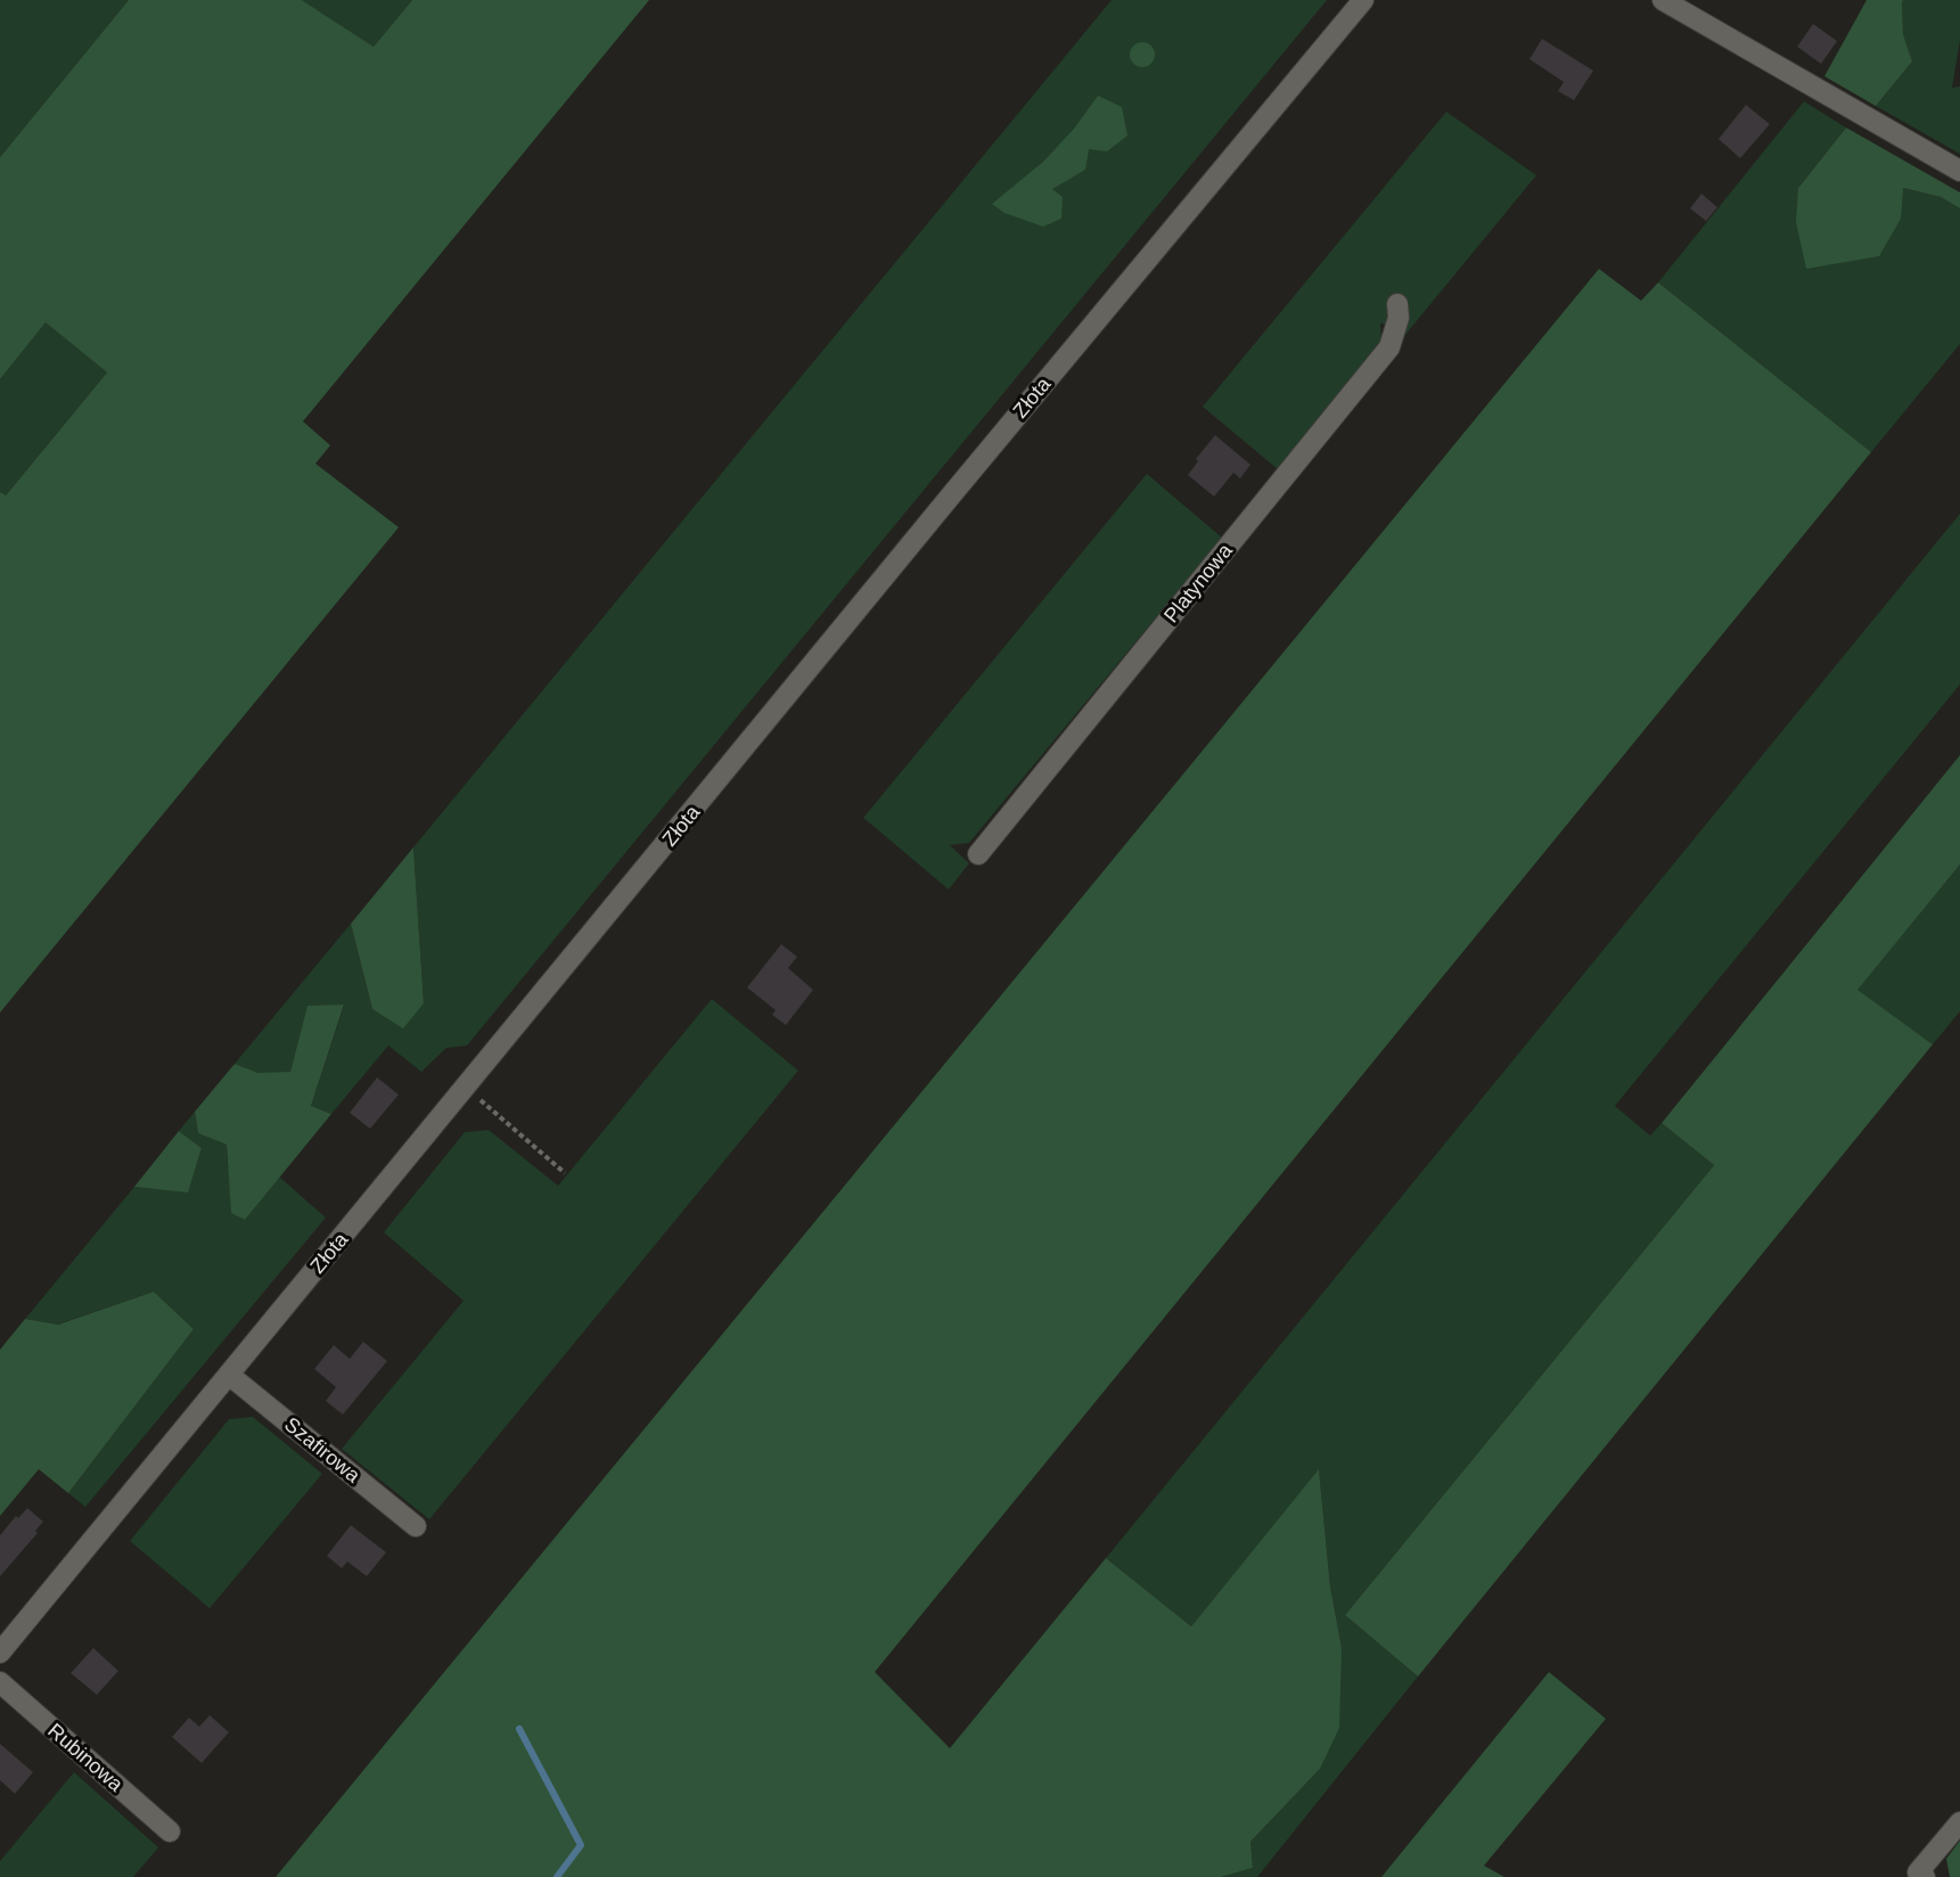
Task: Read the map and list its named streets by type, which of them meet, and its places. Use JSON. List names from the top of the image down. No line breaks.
{"streets":{"street":["Złota","Platynowa","Szafirowa","Rubinowa"]},"crossings":[["Złota","Szafirowa"]]}
